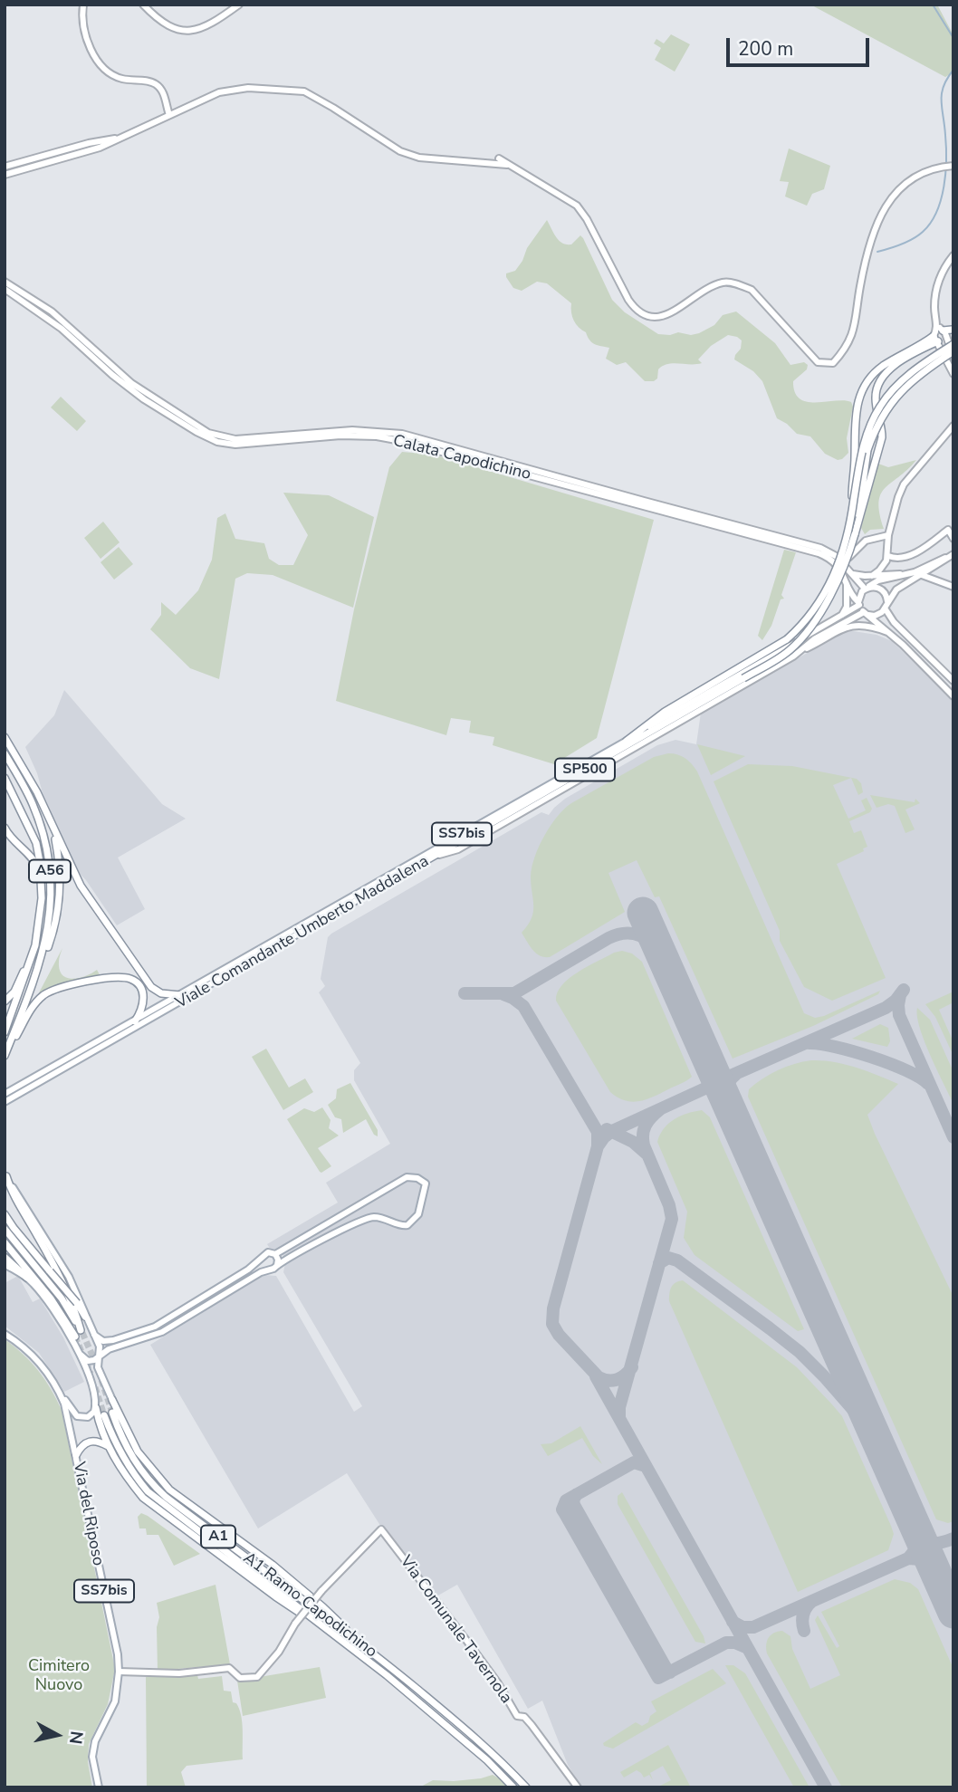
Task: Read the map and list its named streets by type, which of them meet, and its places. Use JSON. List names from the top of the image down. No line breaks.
{"streets":{"highway":["SP500","A56","A1","A1 Ramo Capodichino"],"main road":["Calata Capodichino","SS7bis","Viale Comandante Umberto Maddalena","Via del Riposo","Via Comunale Tavernola"]},"crossings":[["Calata Capodichino","Viale Comandante Umberto Maddalena"],["SP500","Viale Comandante Umberto Maddalena"],["Via del Riposo","Via Comunale Tavernola"]],"parks":["Cimitero Nuovo"],"scale_bar":"200 m","north":"right"}
